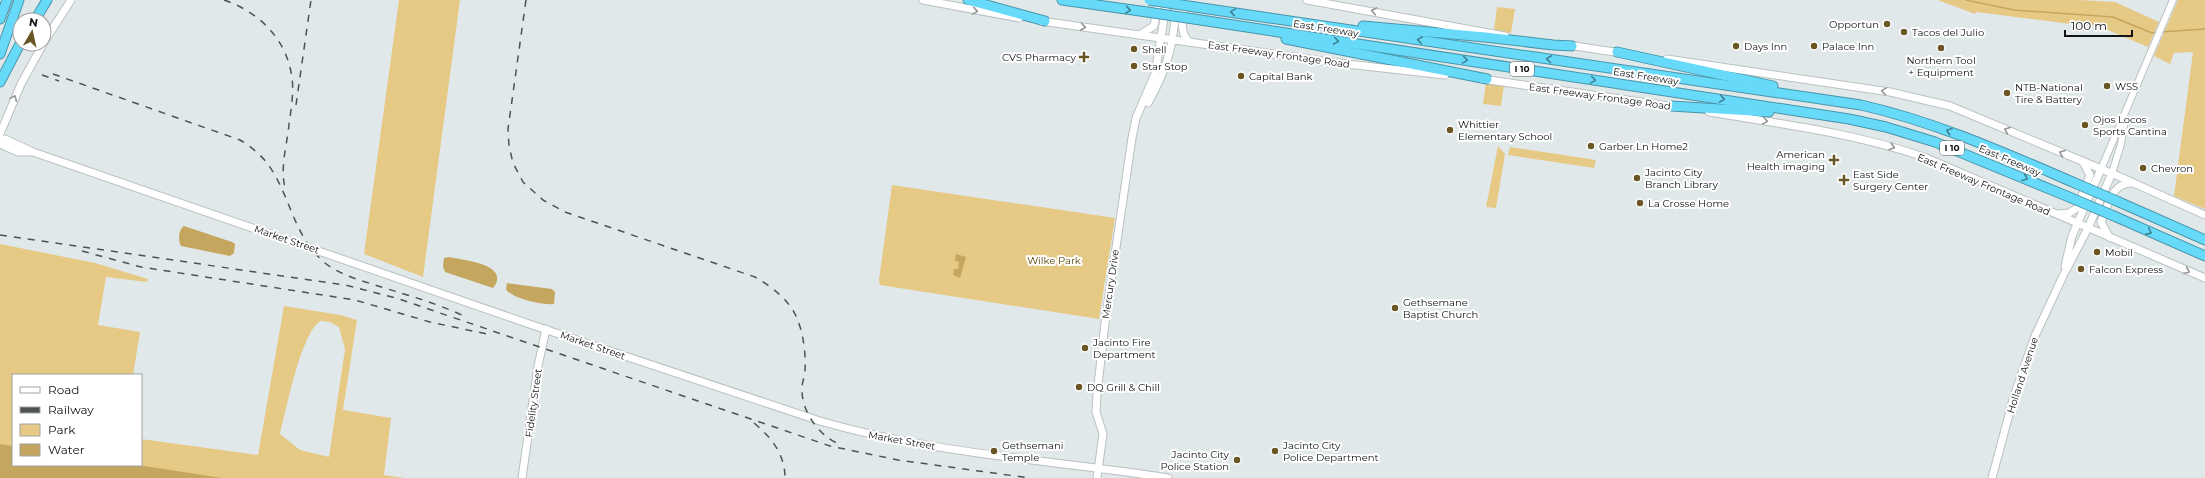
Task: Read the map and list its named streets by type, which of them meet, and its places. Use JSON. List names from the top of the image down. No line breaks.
{"streets":{"highway":["East Freeway","I 10"],"main road":["East Freeway Frontage Road","Market Street","Mercury Drive","Holland Avenue","Fidelity Street"]},"crossings":[["East Freeway Frontage Road","Mercury Drive"],["East Freeway Frontage Road","Holland Avenue"],["Market Street","Mercury Drive"],["Market Street","Fidelity Street"]],"parks":["Wilke Park"],"places":{"other":["Opportun","Tacos del Julio","Days Inn","Palace Inn","Northern Tool + Equipment","Shell","Star Stop","Capital Bank","WSS","NTB-National Tire & Battery","Ojos Locos Sports Cantina","Whittier Elementary School","Garber Ln Home2","Chevron","Jacinto City Branch Library","La Crosse Home","Mobil","Falcon Express","Gethsemane Baptist Church","Jacinto Fire Department","DQ Grill & Chill","Gethsemani Temple","Jacinto City Police Department","Jacinto City Police Station"],"health":["CVS Pharmacy","American Health imaging","East Side Surgery Center"]},"legend":["Road","Railway","Park","Water"],"scale_bar":"100 m","north":"top"}
